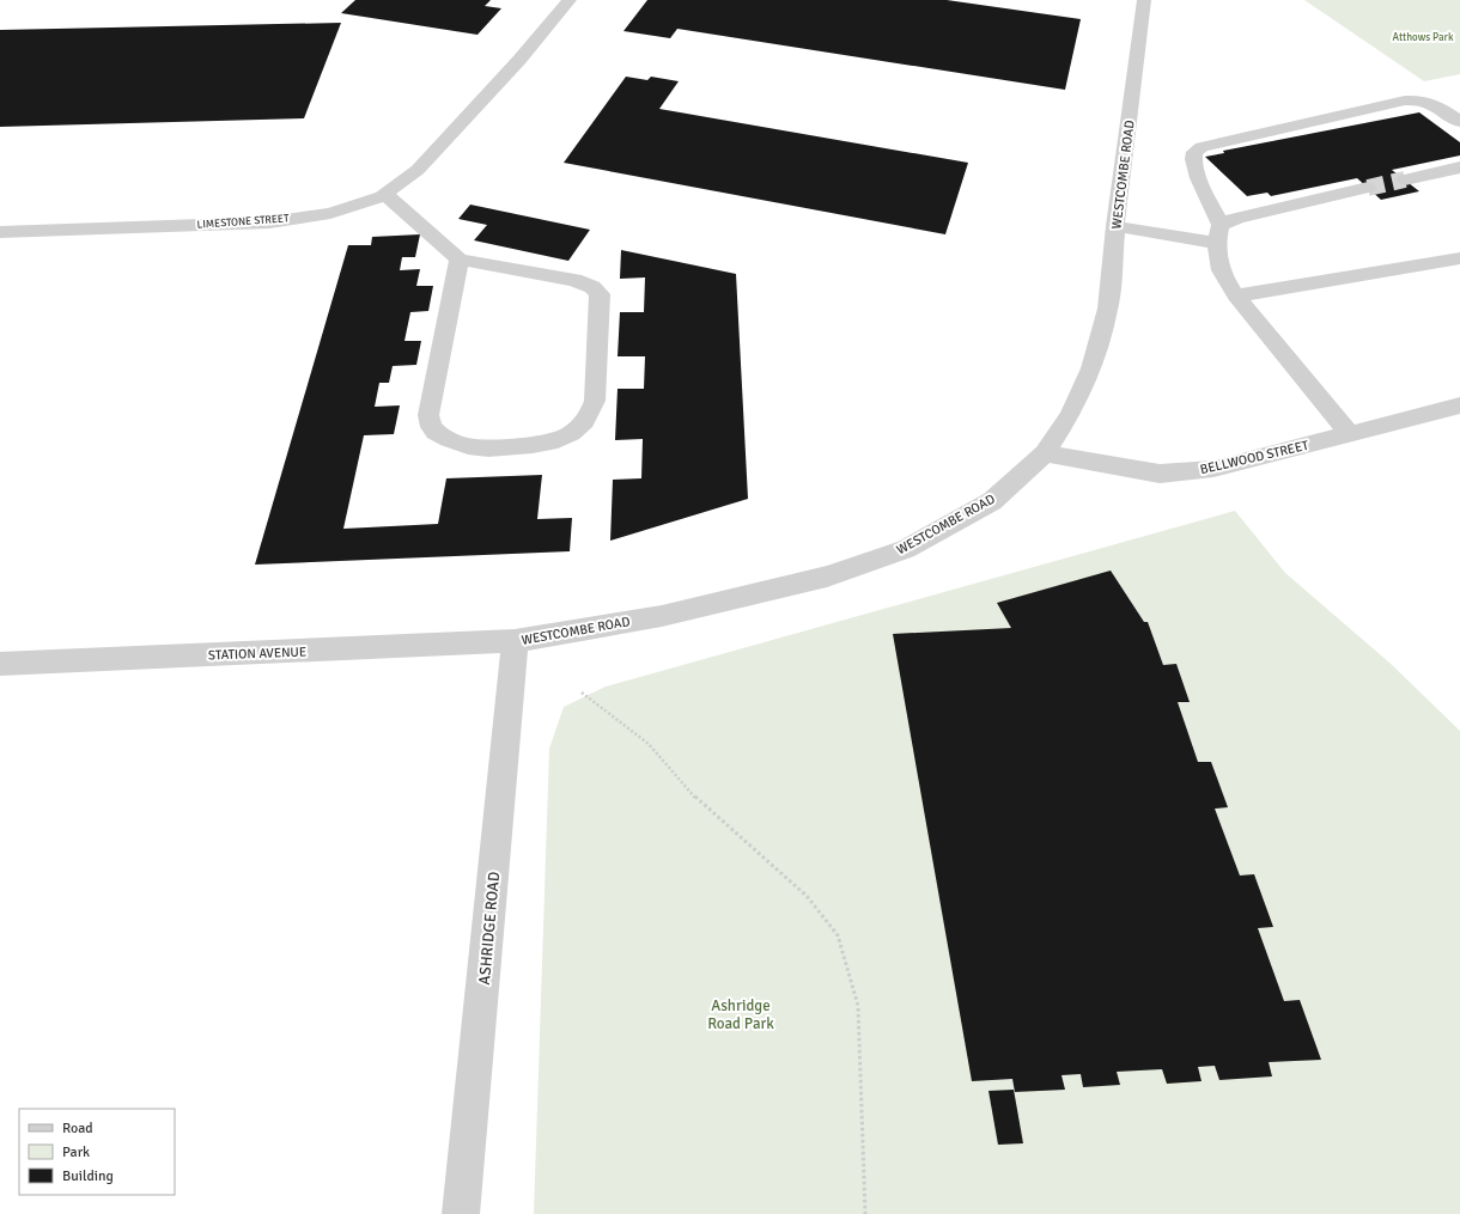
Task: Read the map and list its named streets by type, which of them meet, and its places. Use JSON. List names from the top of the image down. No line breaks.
{"streets":{"street":["WESTCOMBE ROAD","LIMESTONE STREET","BELLWOOD STREET","STATION AVENUE","ASHRIDGE ROAD"]},"crossings":[["WESTCOMBE ROAD","BELLWOOD STREET"],["WESTCOMBE ROAD","STATION AVENUE"],["WESTCOMBE ROAD","ASHRIDGE ROAD"],["STATION AVENUE","ASHRIDGE ROAD"]],"parks":["Atthows Park","Ashridge Road Park"],"legend":["Road","Park","Building"]}
